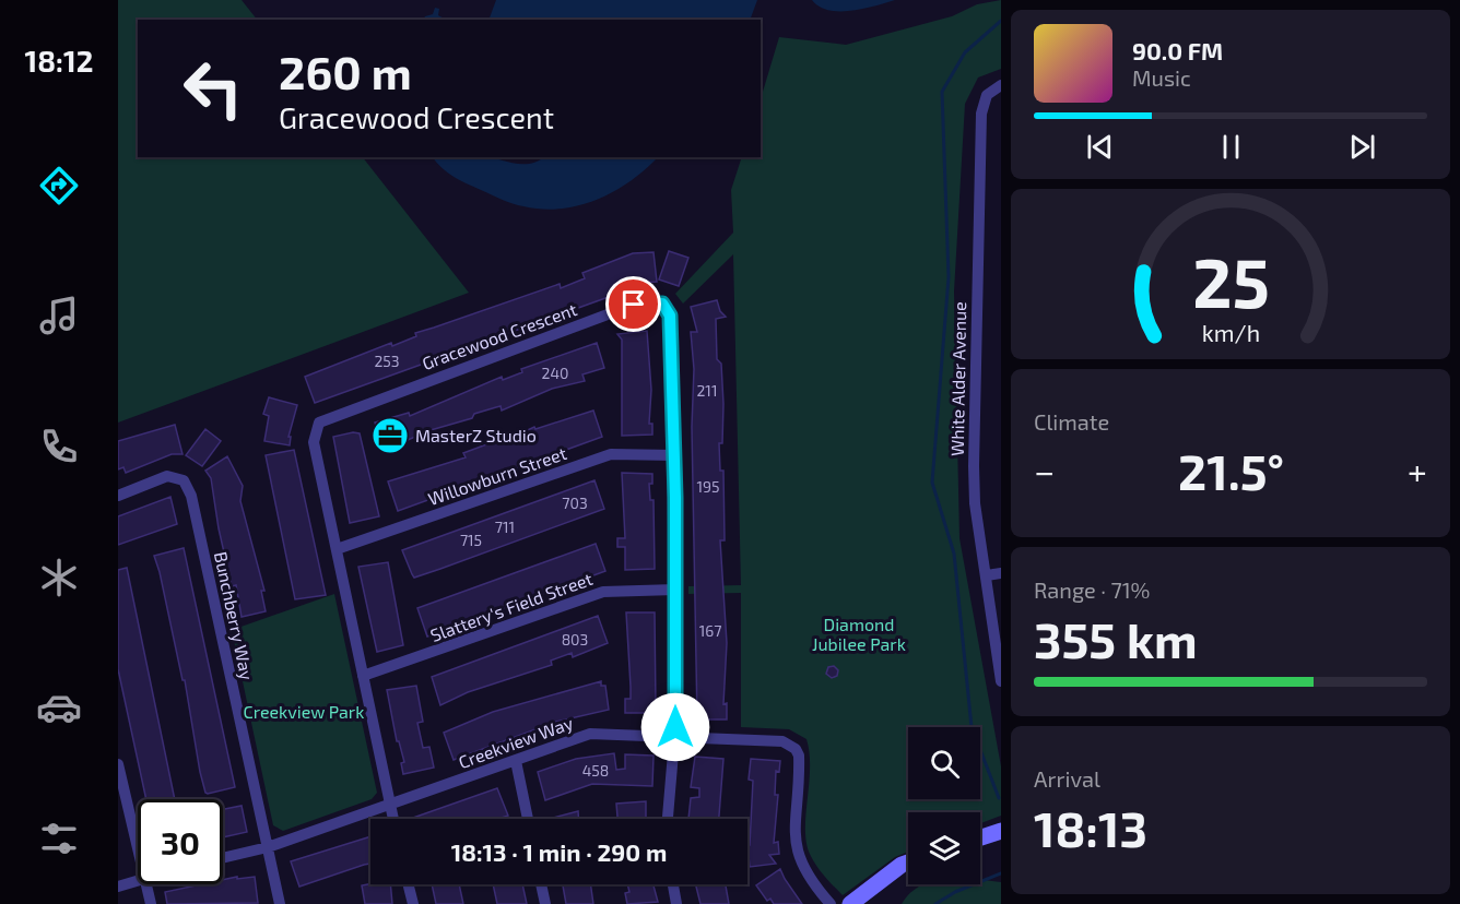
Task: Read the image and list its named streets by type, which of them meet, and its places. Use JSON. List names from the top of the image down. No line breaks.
{"streets":{"street":["Gracewood Crescent","White Alder Avenue","Willowburn Street","Slattery's Field Street","Bunchberry Way","Creekview Way"]},"crossings":[["Gracewood Crescent","Willowburn Street"],["Gracewood Crescent","Slattery's Field Street"],["Gracewood Crescent","Creekview Way"],["Bunchberry Way","Creekview Way"]],"parks":["Diamond Jubilee Park","Creekview Park"],"places":{"office":["MasterZ Studio"]},"house_numbers":["253","240","211","195","703","711","715","167","803","458"],"page":{"tabs":"18:12","turn":["260 m","Gracewood Crescent"],"song":["90.0 FM","Music"],"tile":["Climate",["Range · 71%","355 km"],["Arrival","18:13"]],"heat":["−","21.5°","+"],"limit":"30","trip":"18:13 · 1 min · 290 m","gauge":["25","km/h"]}}
